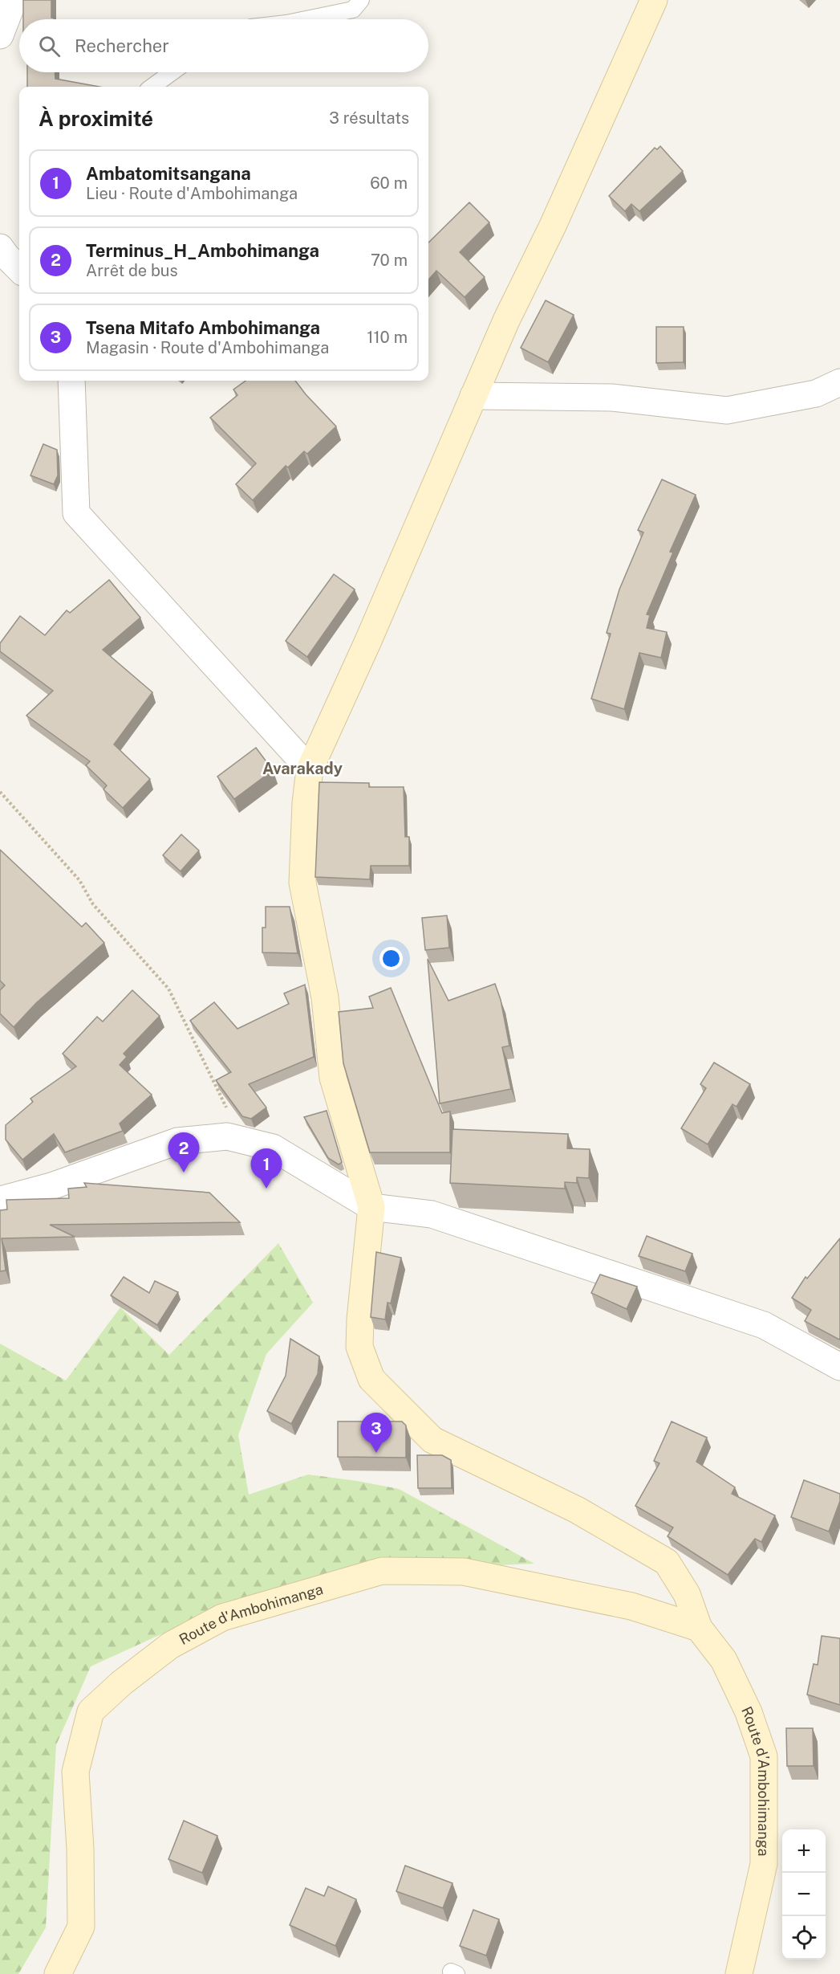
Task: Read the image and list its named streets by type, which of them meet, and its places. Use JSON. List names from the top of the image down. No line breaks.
{"streets":{"street":["Route d'Ambohimanga"]},"districts":["Avarakady"],"page":{"search":"Rechercher","heading":["À proximité","3 résultats"],"list":[{"mark":"1","name":"Ambatomitsangana","note":"Lieu · Route d'Ambohimanga","value":"60 m"},{"mark":"2","name":"Terminus_H_Ambohimanga","note":"Arrêt de bus","value":"70 m"},{"mark":"3","name":"Tsena Mitafo Ambohimanga","note":"Magasin · Route d'Ambohimanga","value":"110 m"}],"pins":["2","1","3"],"map_buttons":["+","−"]}}
